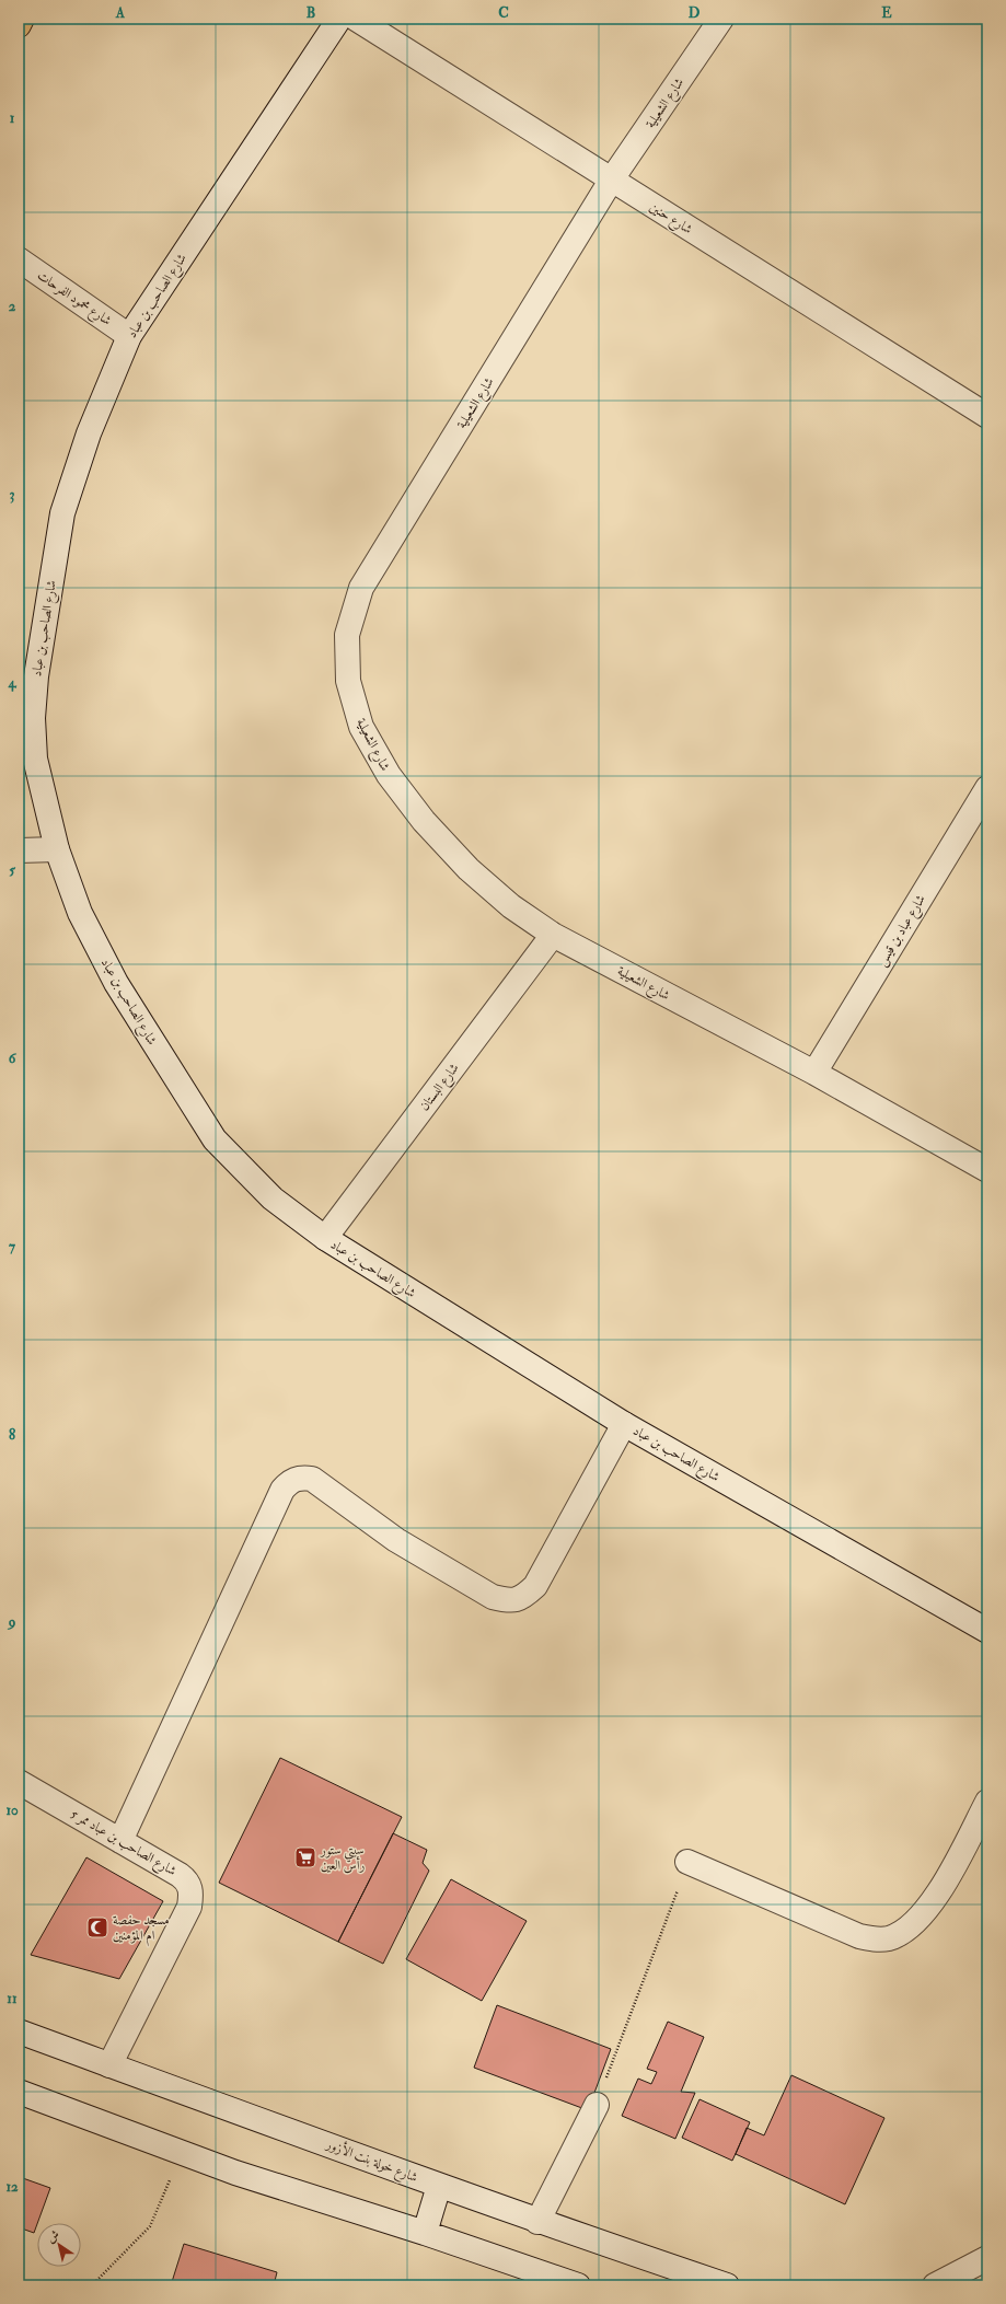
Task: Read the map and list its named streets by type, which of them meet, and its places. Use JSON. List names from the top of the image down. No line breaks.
{"streets":{"street":["شارع الشعيلية","شارع حنين","شارع الصاحب بن عباد","شارع محمود الفرحات","شارع عباد بن قيس","شارع البستان","شارع الصاحب بن عباد ممر 5","شارع خولة بنت الأزور"]},"crossings":[["شارع الشعيلية","شارع حنين"],["شارع الشعيلية","شارع عباد بن قيس"],["شارع الشعيلية","شارع البستان"],["شارع الصاحب بن عباد","شارع محمود الفرحات"],["شارع الصاحب بن عباد","شارع البستان"],["شارع الصاحب بن عباد ممر 5","شارع خولة بنت الأزور"]],"places":{"supermarket":["سيتي ستور رأس العين"],"mosque":["مسجد حفصة ام المؤمنين"]},"north":"top left","grid":{"columns":["A","B","C","D","E"],"rows":["1","2","3","4","5","6","7","8","9","10","11","12"]}}
